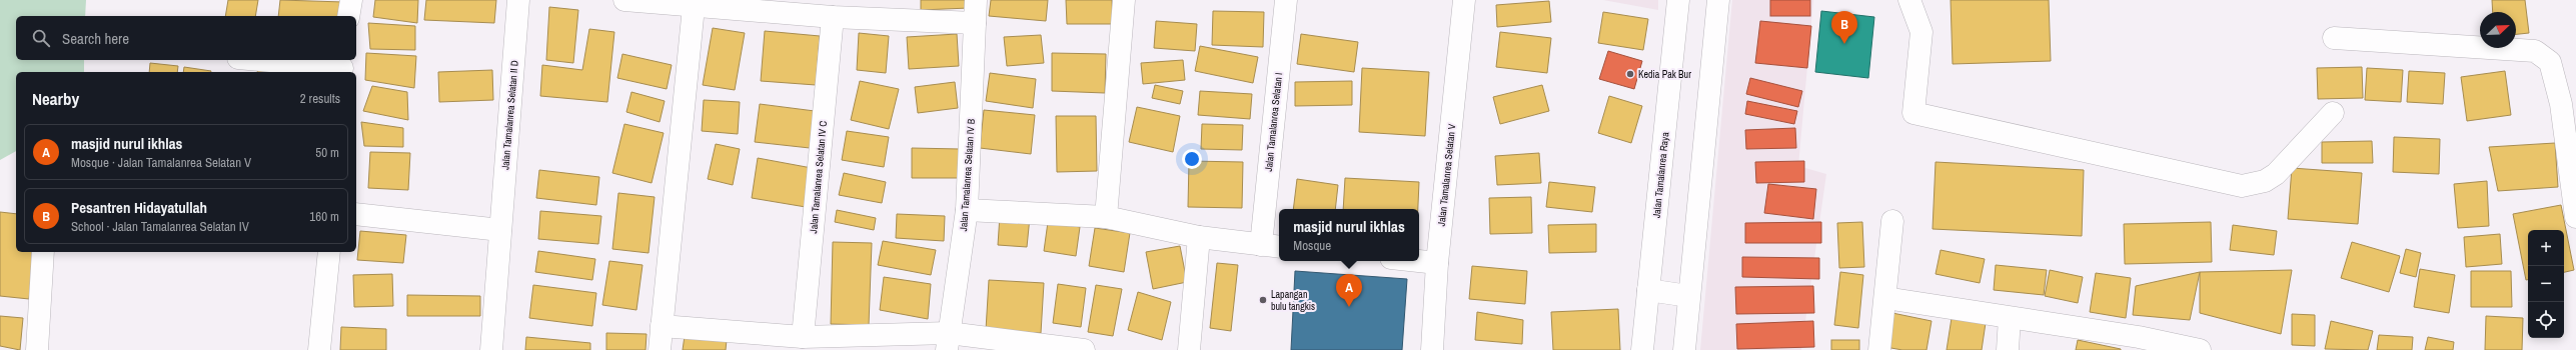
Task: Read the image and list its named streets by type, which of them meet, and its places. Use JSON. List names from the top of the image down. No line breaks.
{"streets":{"street":["Jalan Tamalanrea Selatan II D","Jalan Tamalanrea Selatan I","Jalan Tamalanrea Selatan IV B","Jalan Tamalanrea Selatan V","Jalan Tamalanrea Raya","Jalan Tamalanrea Selatan IV C"]},"places":["Kedia Pak Bur","Lapangan bulu tangkis"],"north":"top right","page":{"pins":["B","A"],"search":"Search here","heading":["Nearby","2 results"],"list":[{"mark":"A","name":"masjid nurul ikhlas","note":"Mosque · Jalan Tamalanrea Selatan V","value":"50 m"},{"mark":"B","name":"Pesantren Hidayatullah","note":"School · Jalan Tamalanrea Selatan IV","value":"160 m"}],"popup":["masjid nurul ikhlas","Mosque"],"map_buttons":["+","−"]}}
